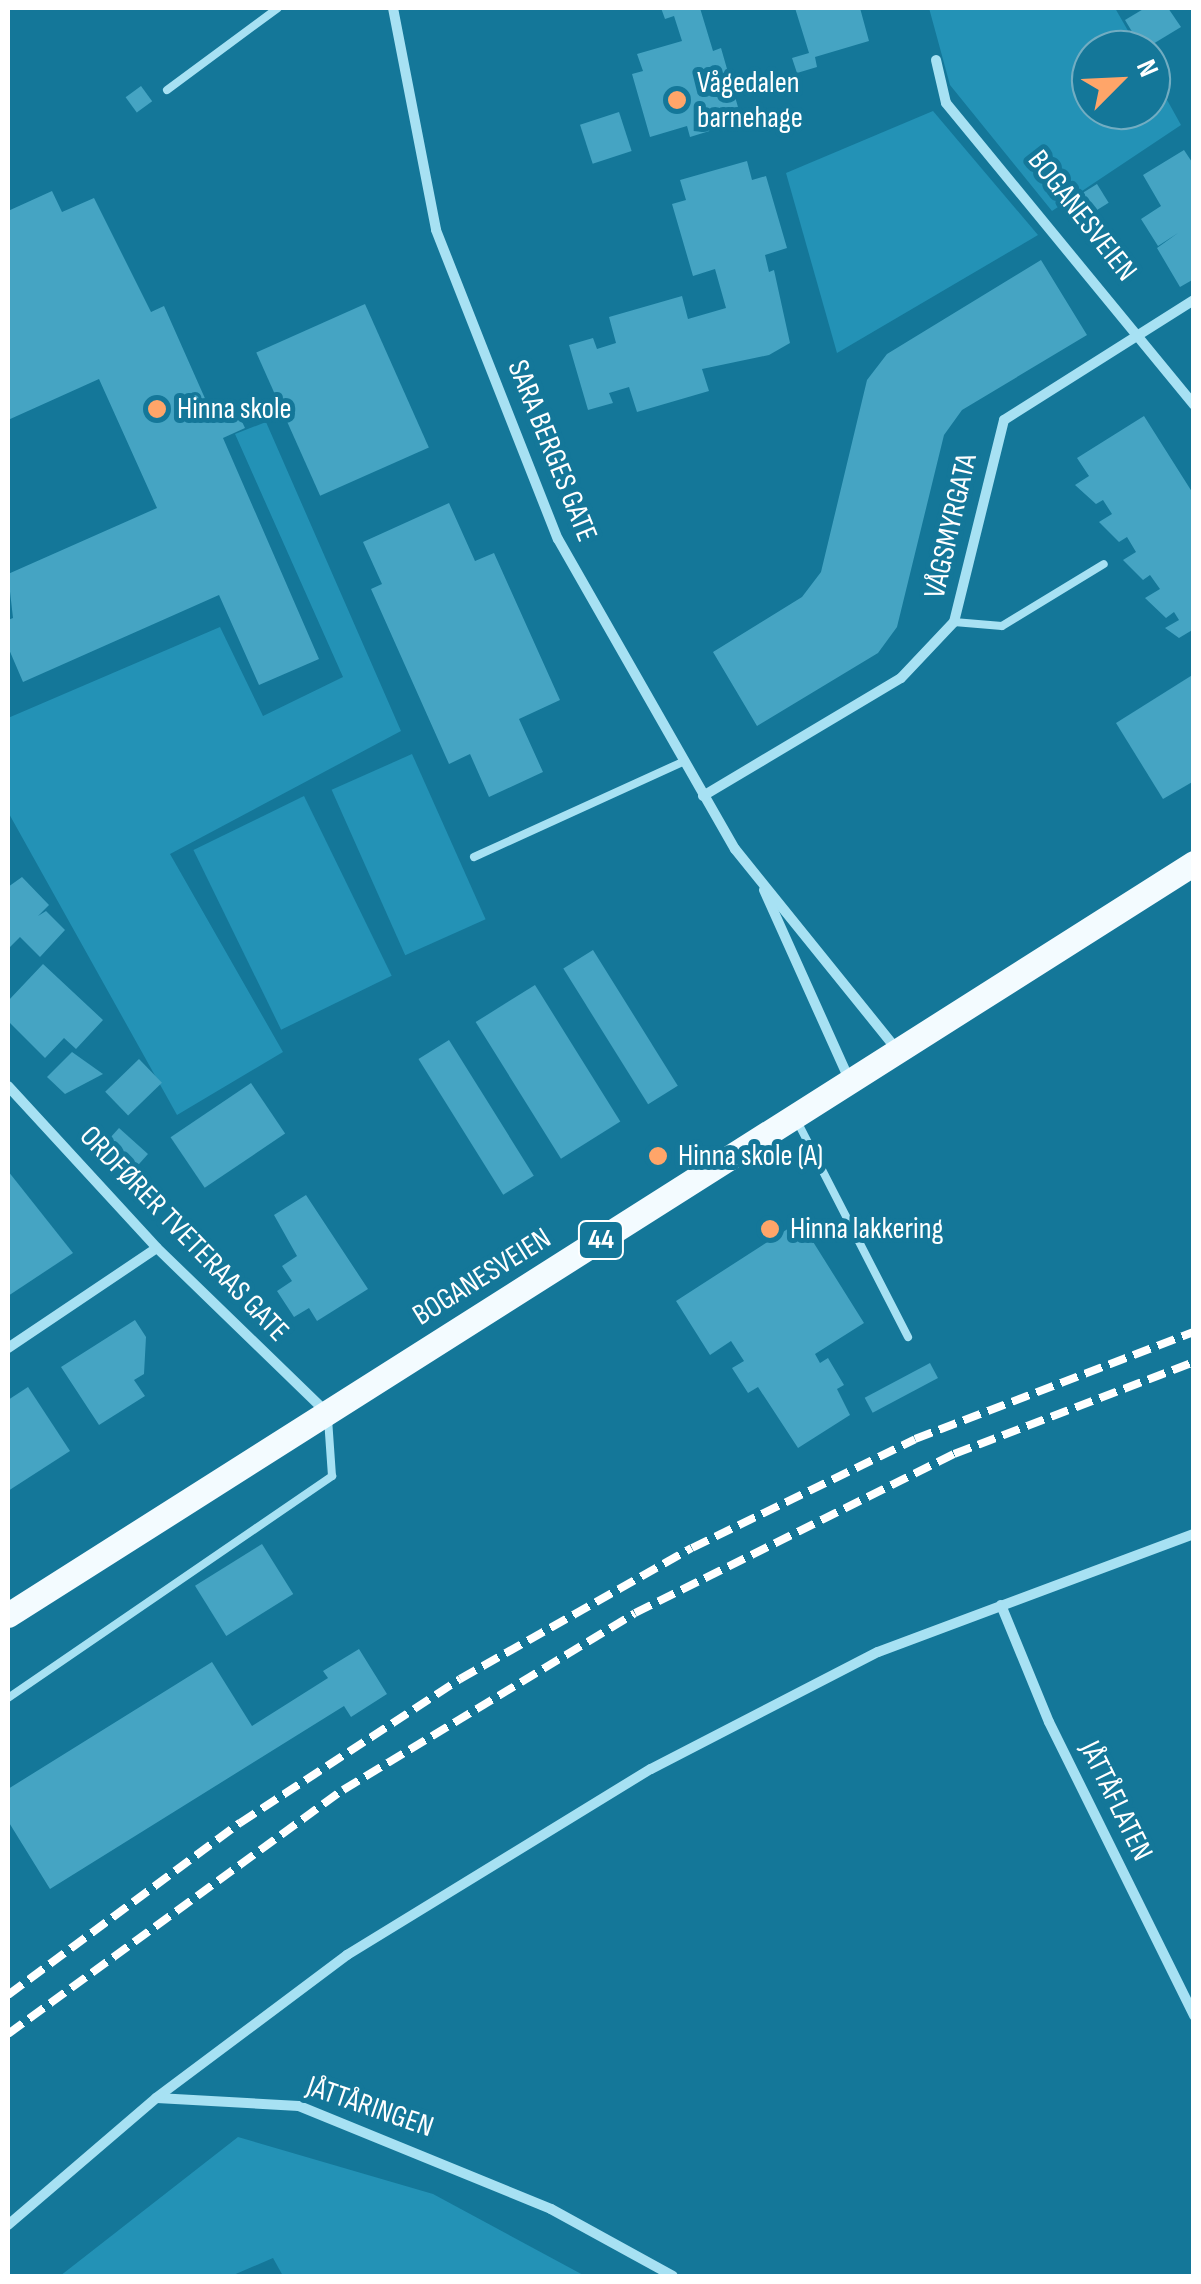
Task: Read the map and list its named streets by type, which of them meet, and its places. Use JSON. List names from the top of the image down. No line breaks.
{"streets":{"main road":["BOGANESVEIEN","44"],"street":["SARA BERGES GATE","VÅGSMYRGATA","ORDFØRER TVETERAAS GATE","JÅTTÅFLATEN","JÅTTÅRINGEN"]},"crossings":[["BOGANESVEIEN","SARA BERGES GATE"],["BOGANESVEIEN","VÅGSMYRGATA"],["BOGANESVEIEN","ORDFØRER TVETERAAS GATE"],["SARA BERGES GATE","VÅGSMYRGATA"]],"places":["Vågedalen barnehage","Hinna skole","Hinna skole (A)","Hinna lakkering"],"north":"top right"}
